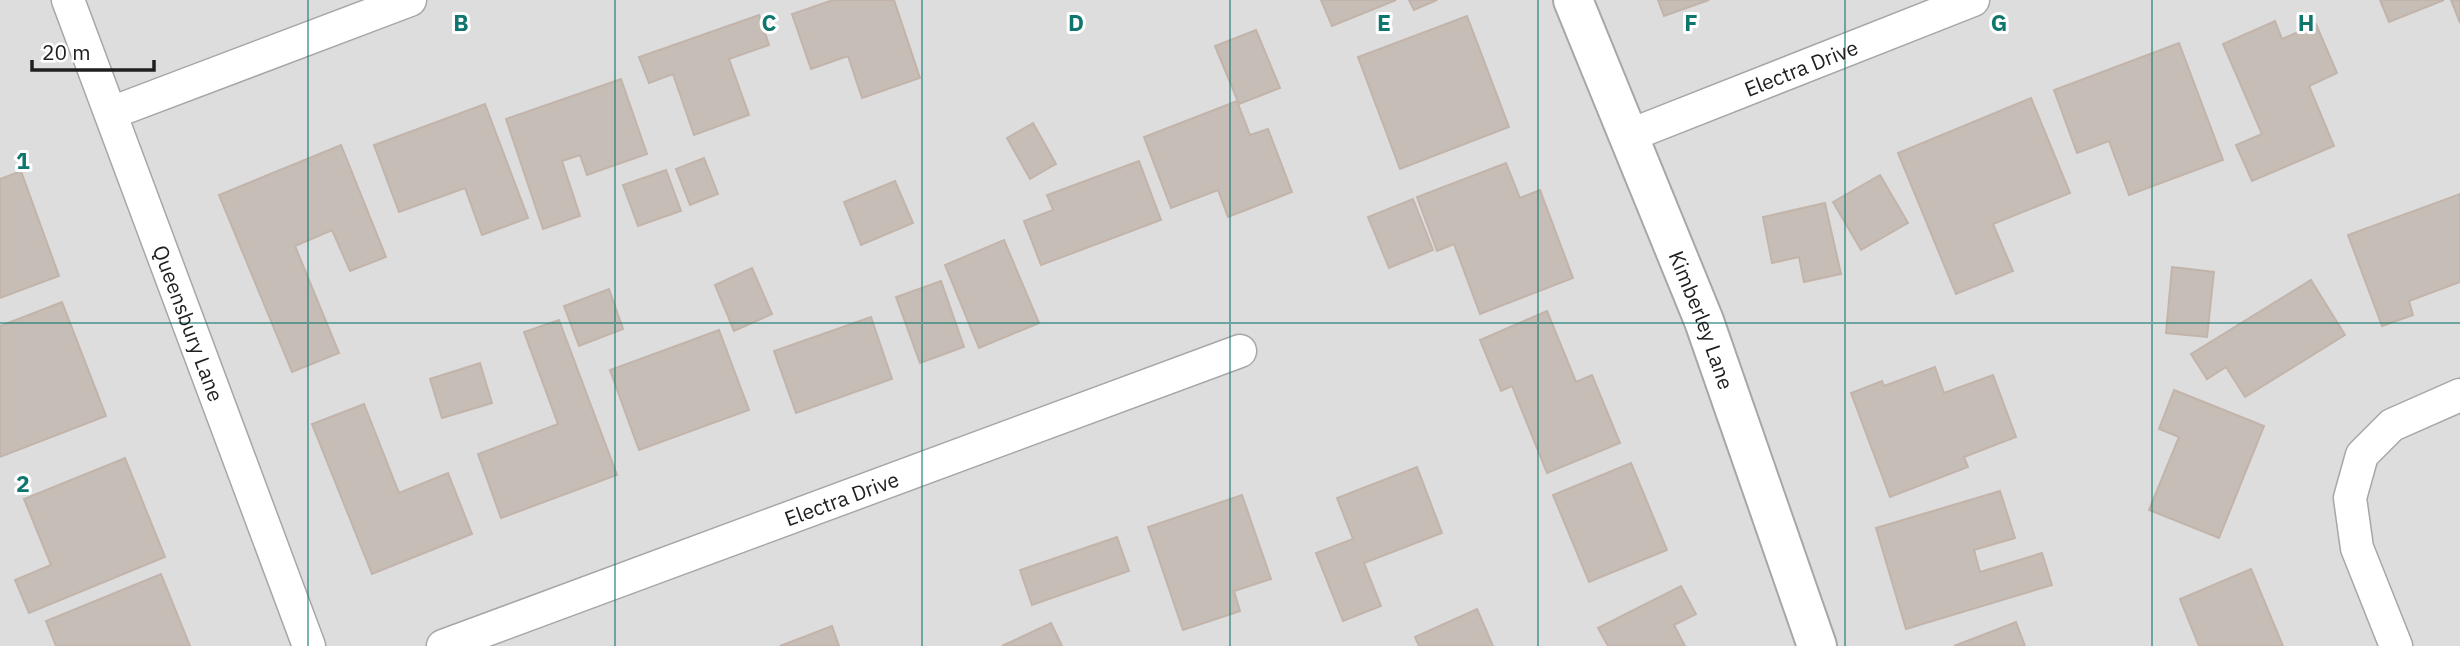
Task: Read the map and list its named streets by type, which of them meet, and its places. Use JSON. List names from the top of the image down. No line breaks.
{"streets":{"street":["Electra Drive","Kimberley Lane","Queensbury Lane"]},"crossings":[["Electra Drive","Kimberley Lane"]],"scale_bar":"20 m","grid":{"columns":["B","C","D","E","F","G","H"],"rows":["1","2"]}}
